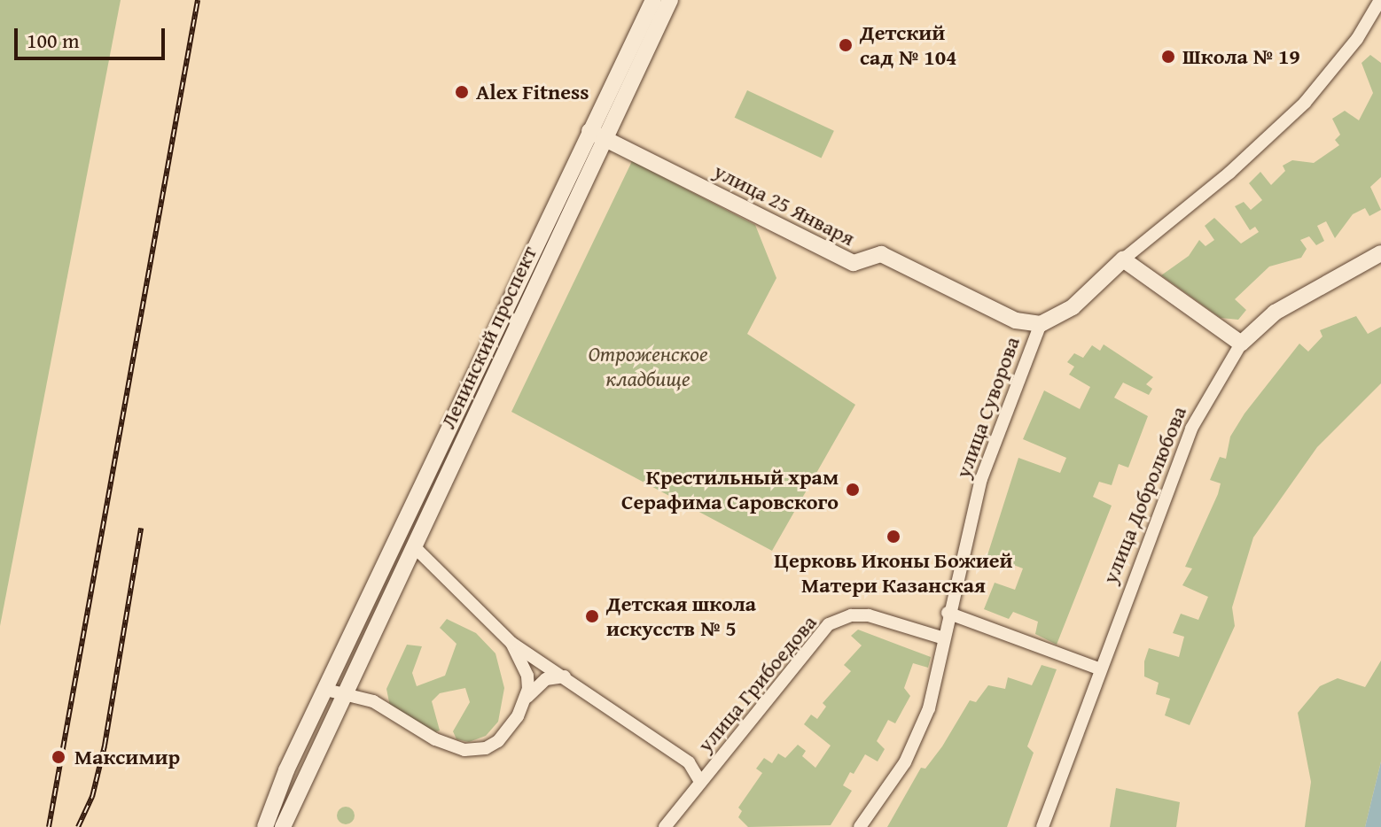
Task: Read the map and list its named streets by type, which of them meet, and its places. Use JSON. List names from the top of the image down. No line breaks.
{"streets":{"main road":["улица 25 Января","Ленинский проспект","улица Суворова","улица Добролюбова"],"street":["улица Грибоедова"]},"crossings":[["улица 25 Января","Ленинский проспект"],["улица 25 Января","улица Суворова"],["улица Суворова","улица Грибоедова"]],"parks":["Отроженское кладбище"],"places":["Детский сад № 104","Школа № 19","Alex Fitness","Крестильный храм Серафима Саровского","Церковь Иконы Божией Матери Казанская","Детская школа искусств № 5","Максимир"],"scale_bar":"100 m"}
